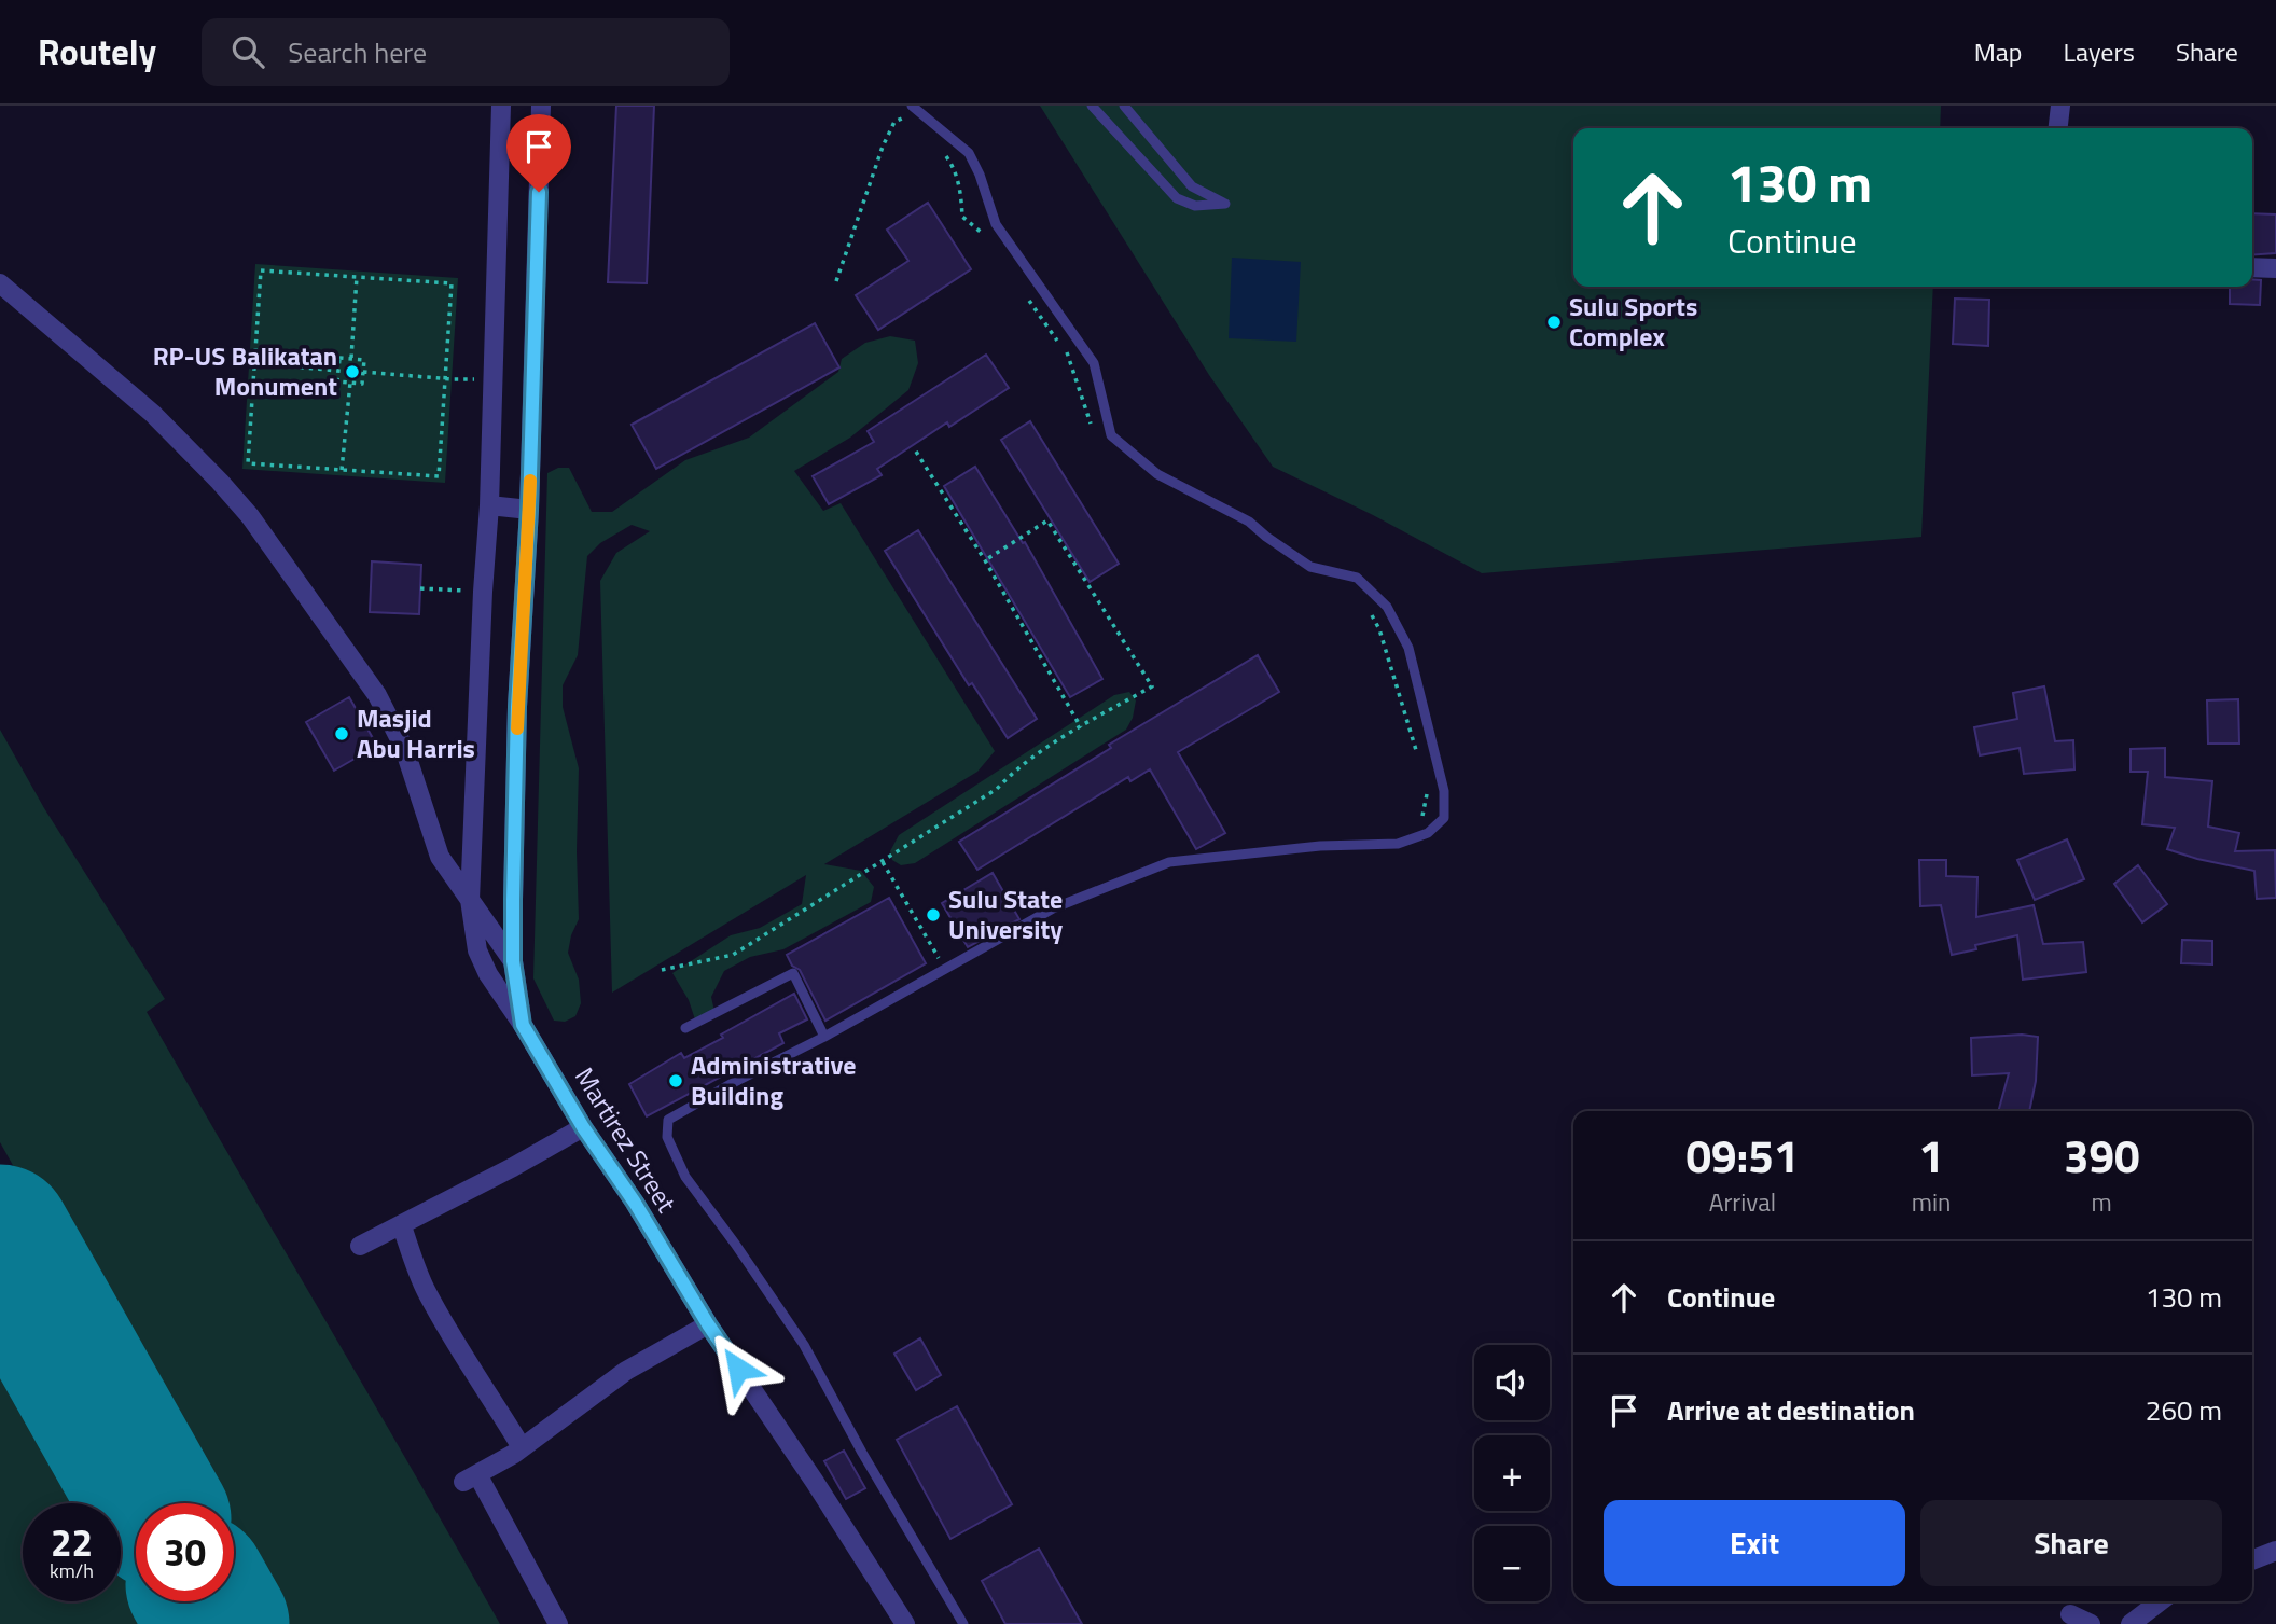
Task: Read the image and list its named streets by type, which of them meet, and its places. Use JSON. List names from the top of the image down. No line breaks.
{"streets":{"street":["Martirez Street"]},"places":["Sulu Sports Complex","RP-US Balikatan Monument","Masjid Abu Harris","Sulu State University","Administrative Building"],"page":{"header":"Routely","search":"Search here","nav":["Map","Layers","Share"],"turn":["130 m","Continue"],"eta":["09:51","Arrival","1","min","390","m"],"list":[{"name":"Continue","value":"130 m"},{"name":"Arrive at destination","value":"260 m"}],"map_buttons":["+","−"],"buttons":["Exit","Share"],"speed":"22 km/h","limit":"30"}}
